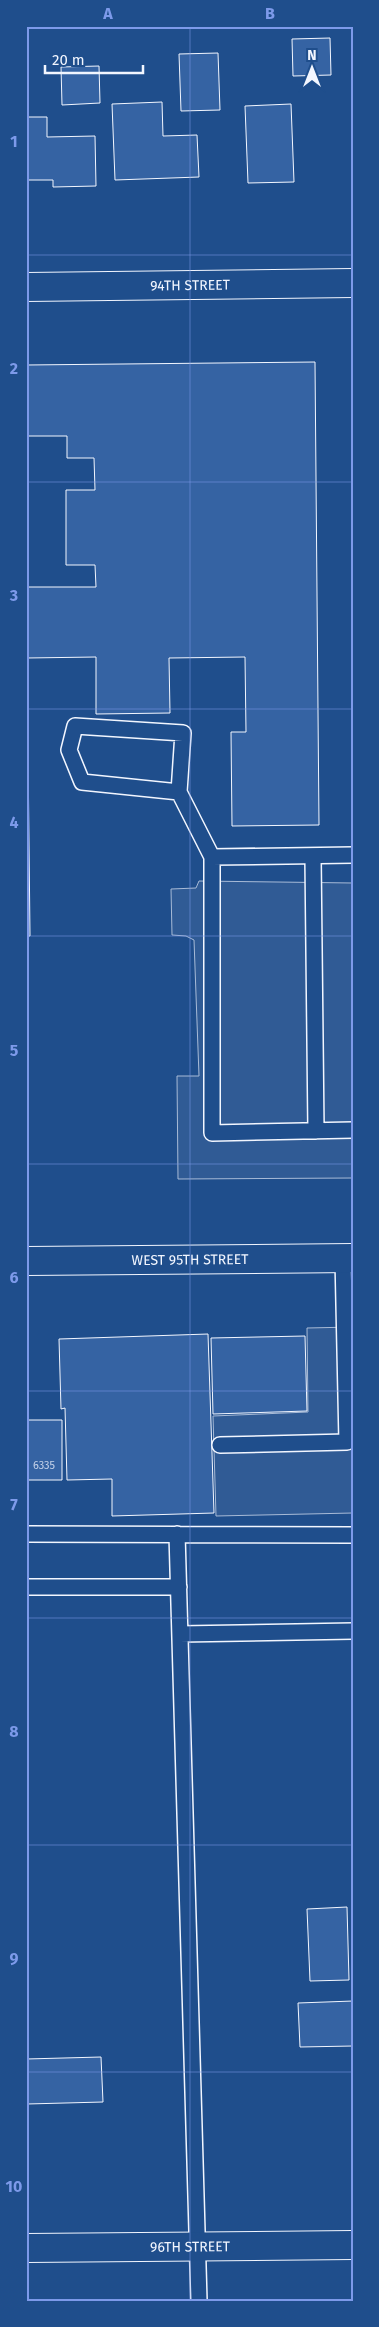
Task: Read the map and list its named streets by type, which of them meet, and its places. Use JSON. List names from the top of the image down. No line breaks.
{"streets":{"street":["94TH STREET","WEST 95TH STREET","96TH STREET"]},"house_numbers":["6335"],"scale_bar":"20 m","north":"top","grid":{"columns":["A","B"],"rows":["1","2","3","4","5","6","7","8","9","10"]}}
